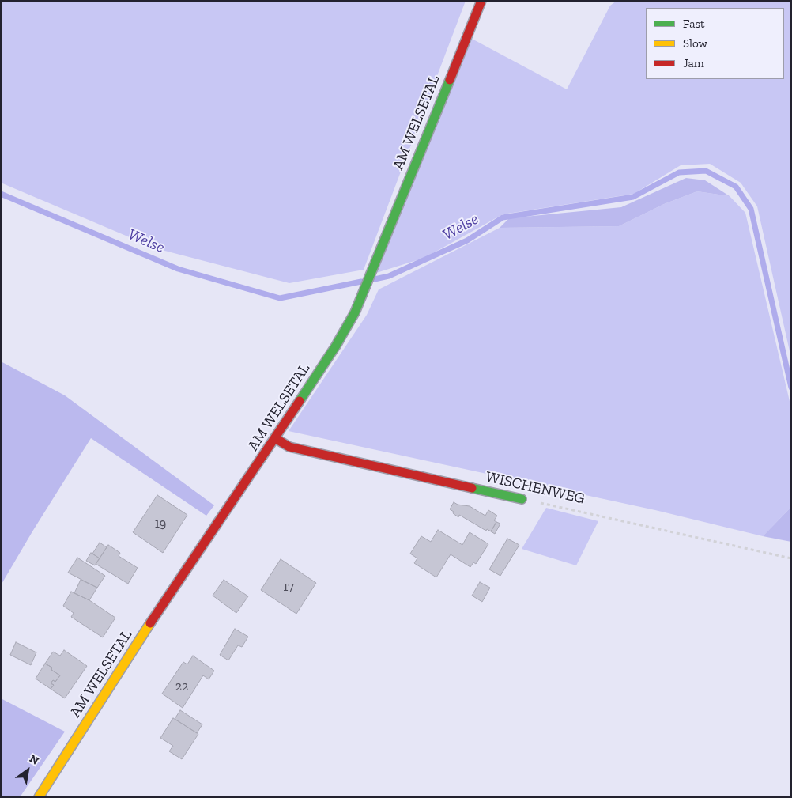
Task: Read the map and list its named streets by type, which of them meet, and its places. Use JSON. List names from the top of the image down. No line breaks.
{"streets":{"street":["AM WELSETAL","WISCHENWEG"]},"crossings":[["AM WELSETAL","WISCHENWEG"]],"water":["Welse"],"house_numbers":["19","17","22"],"legend":["Fast","Slow","Jam"],"north":"top right"}
